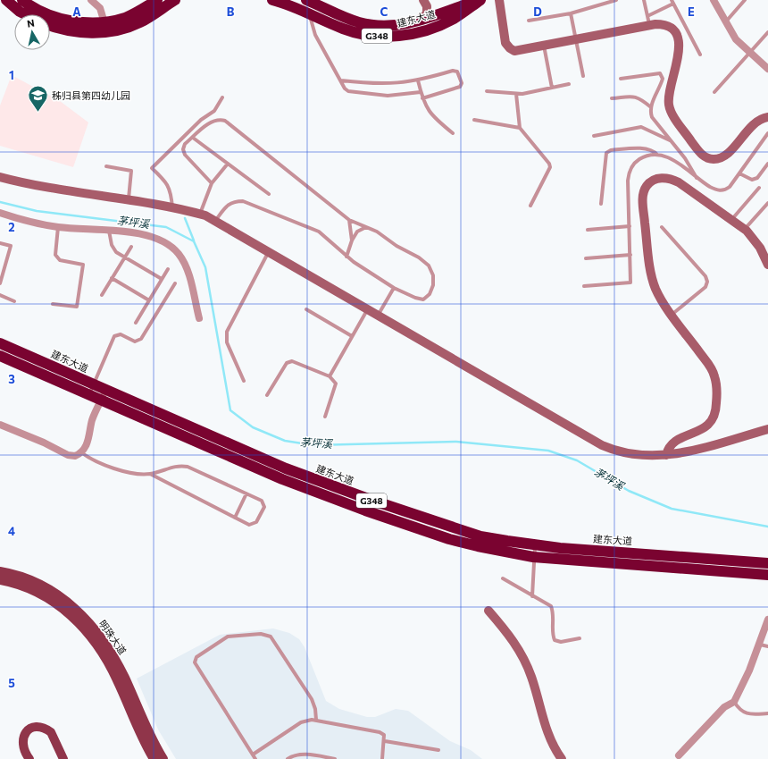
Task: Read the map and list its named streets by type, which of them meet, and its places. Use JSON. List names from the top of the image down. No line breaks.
{"streets":{"highway":["建东大道","G348"],"main road":["明珠大道"]},"water":["茅坪溪"],"places":{"school or university":["秭归县第四幼儿园"]},"north":"top","grid":{"columns":["A","B","C","D","E"],"rows":["1","2","3","4","5"]}}
